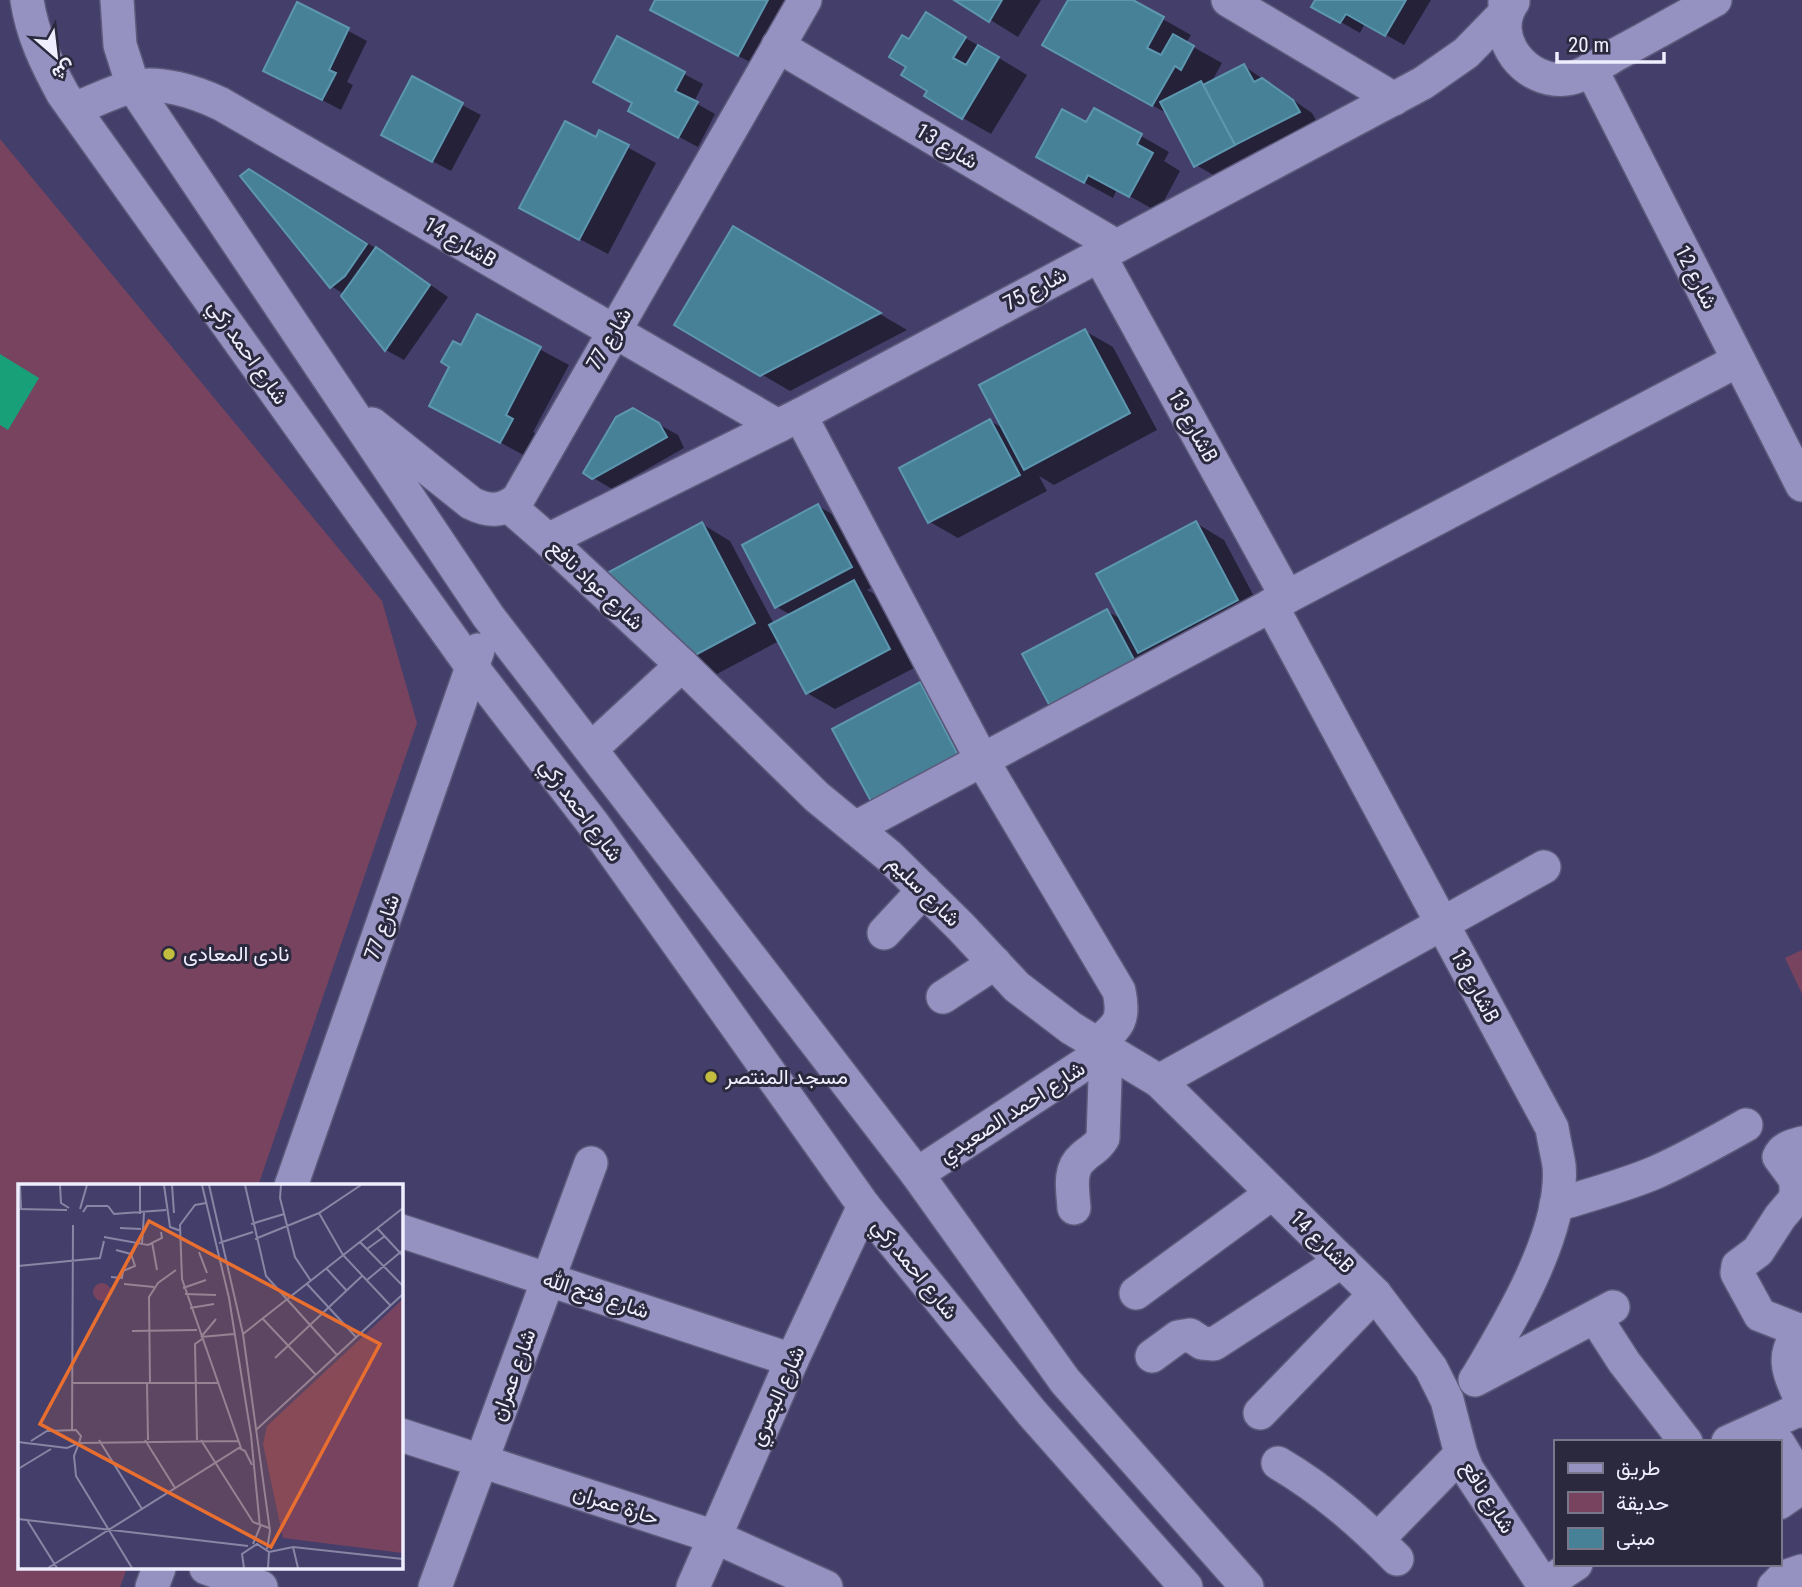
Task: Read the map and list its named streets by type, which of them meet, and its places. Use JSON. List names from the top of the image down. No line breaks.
{"streets":{"street":["شارع 13","شارع 14B","شارع 12","شارع 75","شارع 77","شارع احمد زكي","شارع 13B","شارع عواد نافع","شارع سليم","شارع احمد الصعيدي","شارع فتح الله","شارع عمران","شارع البصري","شارع نافع","حارة عمران"]},"crossings":[["شارع 13","شارع 75"],["شارع 13","شارع 77"],["شارع 13","شارع 13B"],["شارع 14B","شارع 75"],["شارع 14B","شارع 77"],["شارع 14B","شارع سليم"],["شارع 14B","شارع احمد الصعيدي"],["شارع 14B","شارع نافع"],["شارع 12","شارع 75"],["شارع 75","شارع 13B"],["شارع 75","شارع عواد نافع"],["شارع 75","شارع احمد الصعيدي"],["شارع 77","شارع احمد زكي"],["شارع 77","شارع عواد نافع"],["شارع احمد زكي","شارع البصري"],["شارع عواد نافع","شارع سليم"],["شارع سليم","شارع احمد الصعيدي"],["شارع فتح الله","شارع عمران"],["شارع فتح الله","شارع البصري"],["شارع عمران","حارة عمران"],["شارع البصري","حارة عمران"]],"places":["نادى المعادى","مسجد المنتصر"],"legend":["طريق","حديقة","مبنى"],"scale_bar":"20 m","north":"bottom right"}
